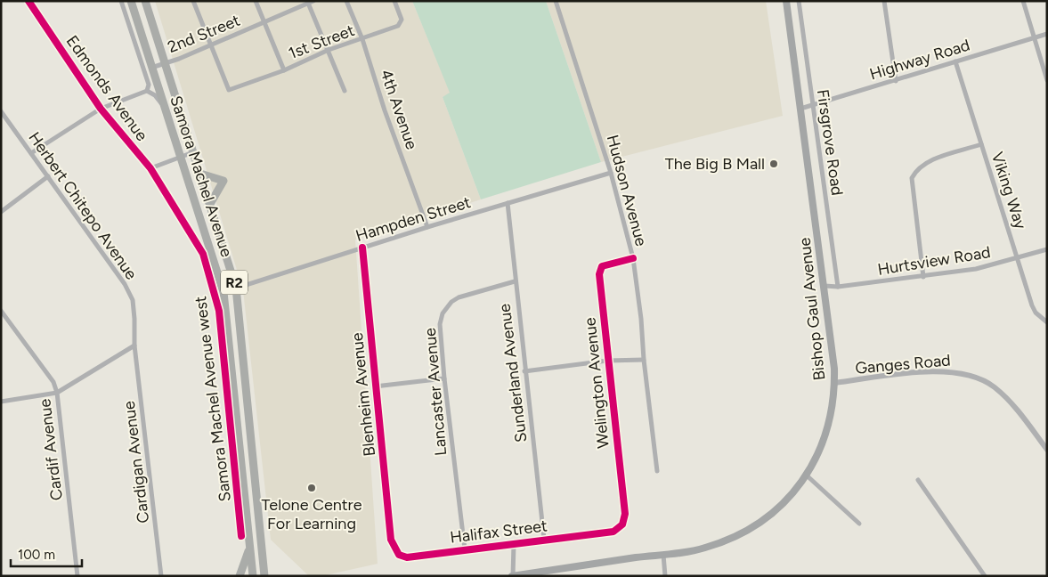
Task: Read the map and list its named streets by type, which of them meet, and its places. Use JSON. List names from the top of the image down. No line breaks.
{"streets":{"highway":["Samora Machel Avenue","R2"],"main road":["Bishop Gaul Avenue"],"street":["2nd Street","1st Street","Highway Road","Edmonds Avenue","4th Avenue","Firsgrove Road","Hudson Avenue","Viking Way","Herbert Chitepo Avenue","Hampden Street","Hurtsview Road","Ganges Road","Sunderland Avenue","Welington Avenue","Lancaster Avenue","Blenheim Avenue","Samora Machel Avenue west","Cardif Avenue","Cardigan Avenue","Halifax Street"]},"crossings":[["2nd Street","1st Street"],["2nd Street","Samora Machel Avenue"],["1st Street","4th Avenue"],["Highway Road","Firsgrove Road"],["Highway Road","Viking Way"],["Highway Road","Bishop Gaul Avenue"],["Edmonds Avenue","Samora Machel Avenue west"],["4th Avenue","Hampden Street"],["Firsgrove Road","Hurtsview Road"],["Samora Machel Avenue","Hampden Street"],["Hudson Avenue","Hampden Street"],["Hudson Avenue","Welington Avenue"],["Viking Way","Hurtsview Road"],["Herbert Chitepo Avenue","Cardigan Avenue"],["Hampden Street","Sunderland Avenue"],["Hampden Street","Blenheim Avenue"],["Hurtsview Road","Bishop Gaul Avenue"],["Bishop Gaul Avenue","Ganges Road"],["Sunderland Avenue","Lancaster Avenue"],["Sunderland Avenue","Halifax Street"],["Welington Avenue","Halifax Street"],["Lancaster Avenue","Halifax Street"],["Blenheim Avenue","Halifax Street"]],"places":["The Big B Mall","Telone Centre For Learning"],"scale_bar":"100 m"}
